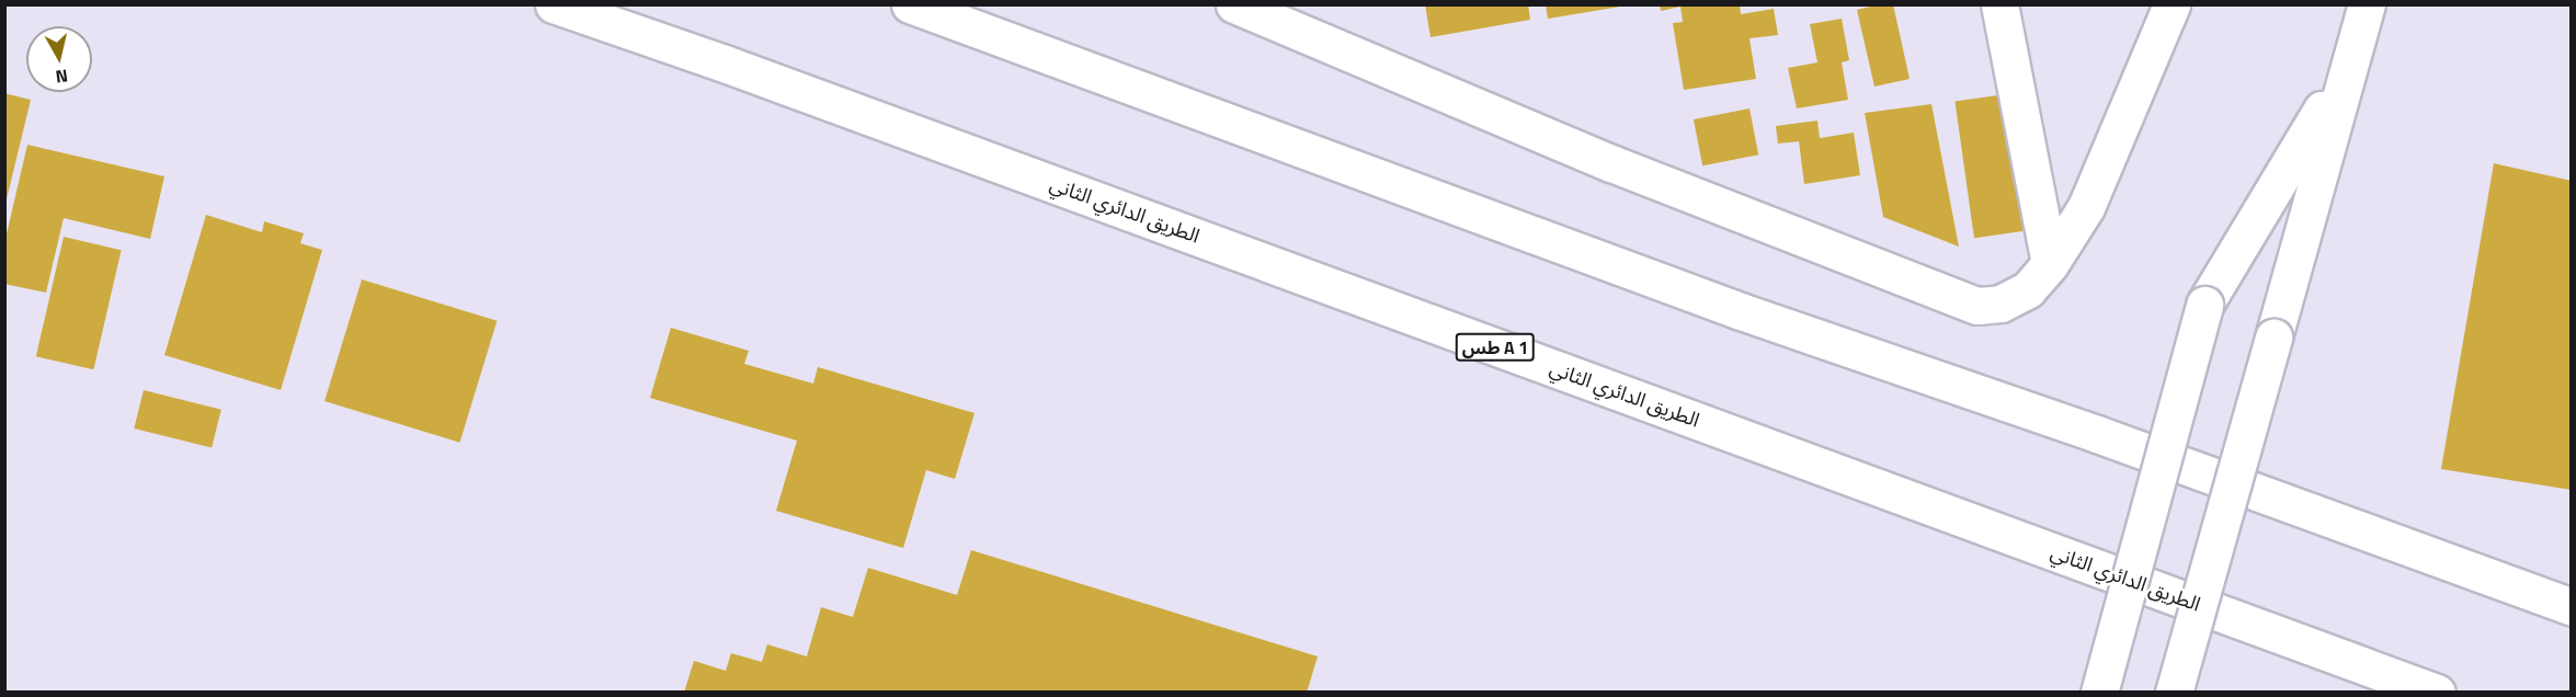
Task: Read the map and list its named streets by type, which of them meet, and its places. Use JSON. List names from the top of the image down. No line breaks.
{"streets":{"main road":["الطريق الدائري الثاني","طس A 1"]},"north":"bottom"}
